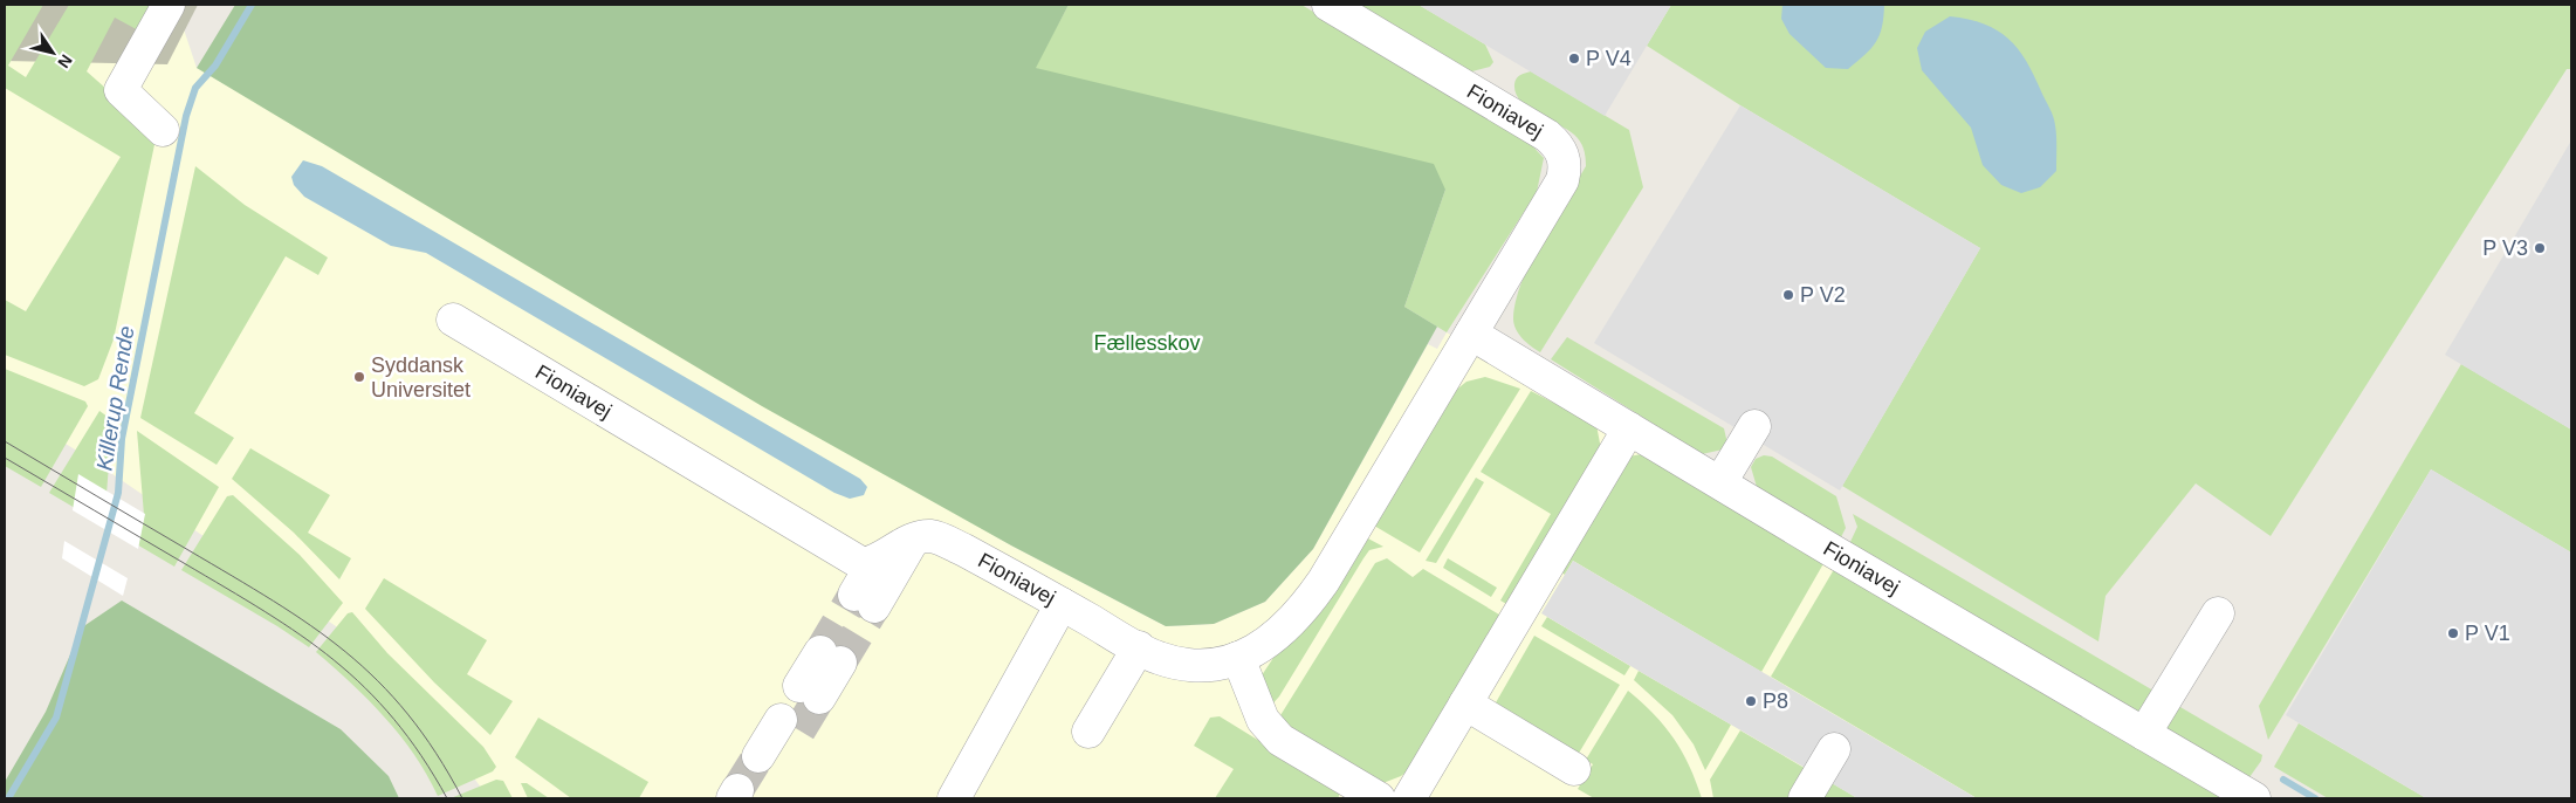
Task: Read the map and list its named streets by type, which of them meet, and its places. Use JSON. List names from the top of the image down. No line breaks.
{"streets":{"street":["Fioniavej"]},"water":["Killerup Rende"],"parks":["Fællesskov"],"places":["P V4","P V3","P V2","Syddansk Universitet","P V1","P8"],"north":"bottom right"}
